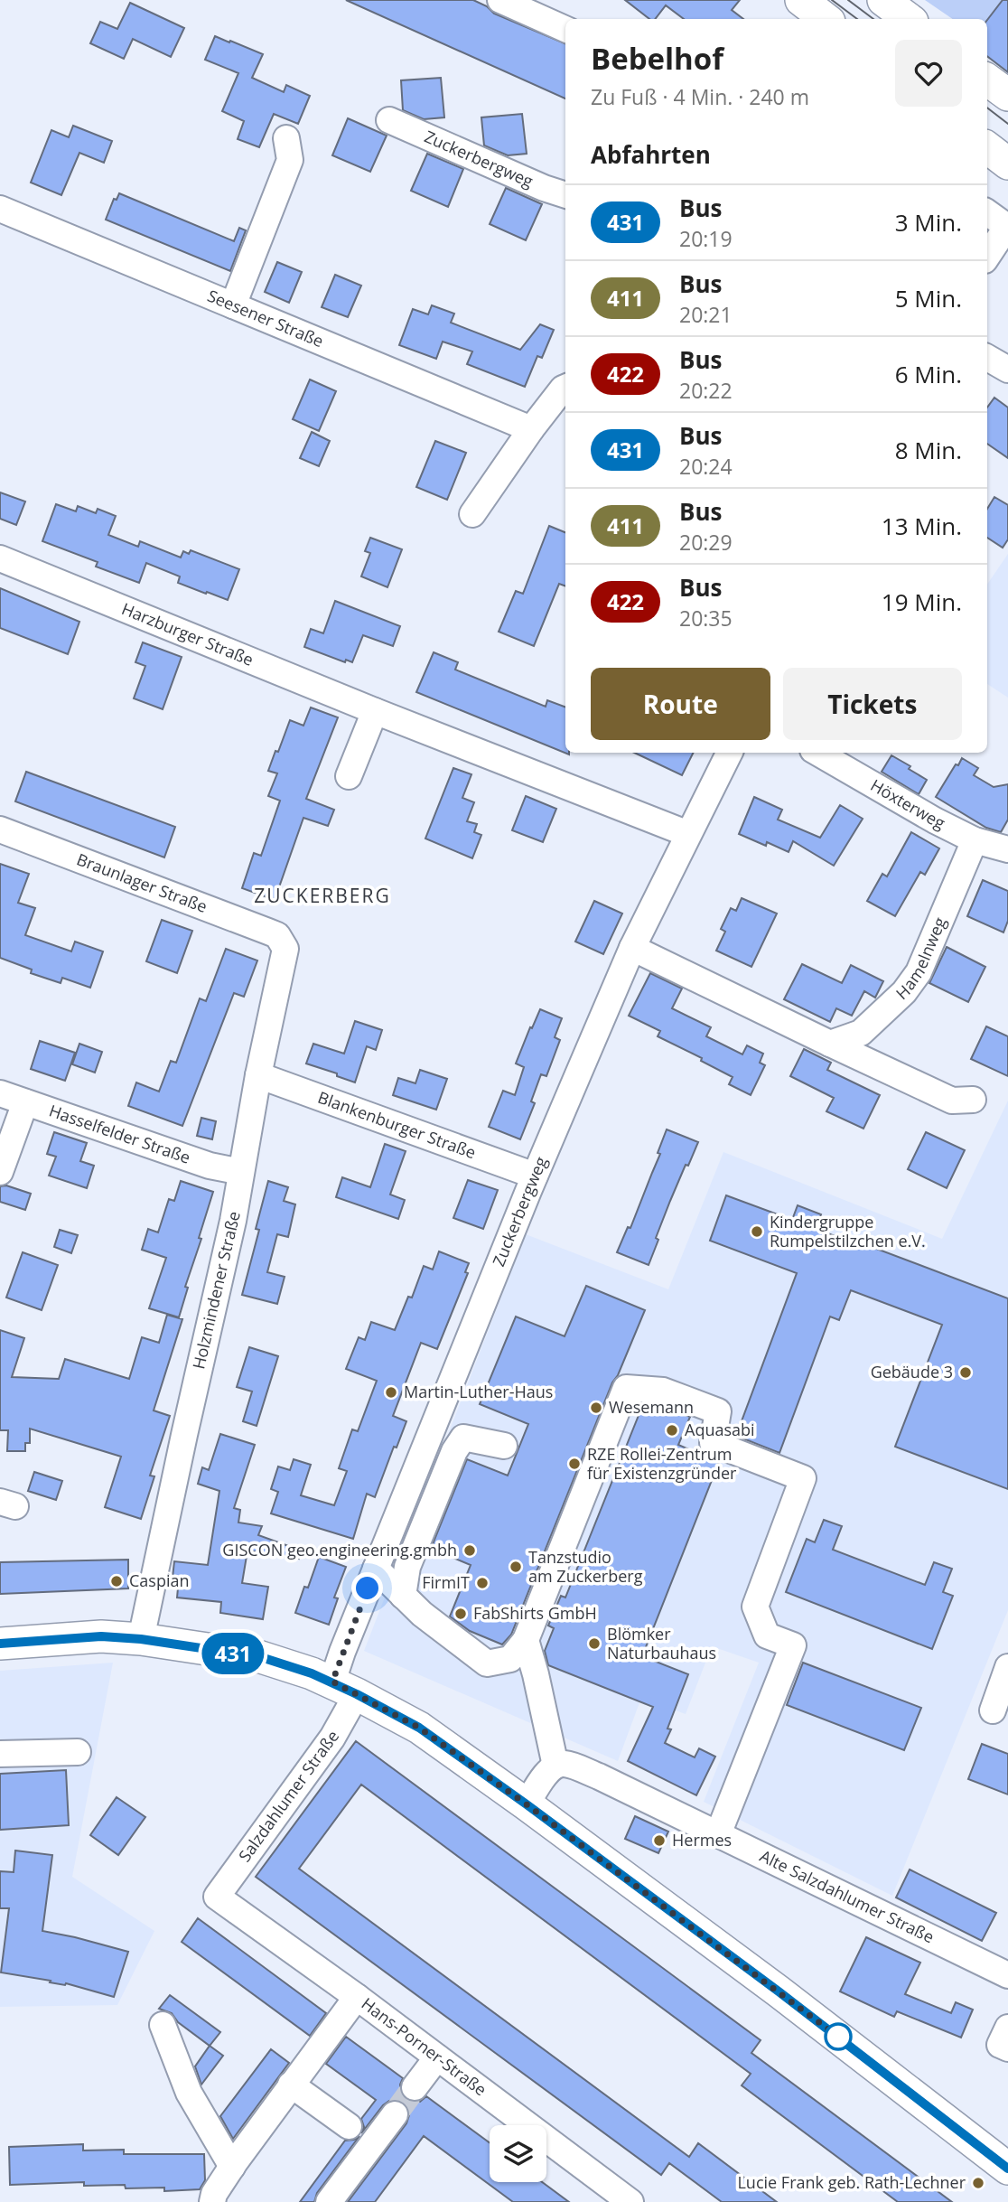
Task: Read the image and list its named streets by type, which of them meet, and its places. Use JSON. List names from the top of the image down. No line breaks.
{"streets":{"street":["Zuckerbergweg","Seesener Straße","Harzburger Straße","Höxterweg","Braunlager Straße","Hamelnweg","Blankenburger Straße","Hasselfelder Straße","Holzmindener Straße","Salzdahlumer Straße","Alte Salzdahlumer Straße","Hans-Porner-Straße"]},"crossings":[["Zuckerbergweg","Harzburger Straße"],["Zuckerbergweg","Blankenburger Straße"],["Zuckerbergweg","Salzdahlumer Straße"],["Höxterweg","Hamelnweg"],["Braunlager Straße","Holzmindener Straße"],["Blankenburger Straße","Holzmindener Straße"],["Hasselfelder Straße","Holzmindener Straße"],["Salzdahlumer Straße","Hans-Porner-Straße"]],"districts":["ZUCKERBERG"],"places":["Kindergruppe Rumpelstilzchen e.V.","Gebäude 3","Martin-Luther-Haus","Wesemann","Aquasabi","RZE Rollei-Zentrum für Existenzgründer","GISCON geo.engineering.gmbh","Tanzstudio am Zuckerberg","Caspian","FirmIT","FabShirts GmbH","Blömker Naturbauhaus","Hermes","Lucie Frank geb. Rath-Lechner"],"lines":["bus line 431"],"page":{"on_map":"431","heading":[["Bebelhof","Zu Fuß · 4 Min. · 240 m"],"Abfahrten"],"list":[{"mark":"431","name":"Bus","note":"20:19","value":"3 Min."},{"mark":"411","name":"Bus","note":"20:21","value":"5 Min."},{"mark":"422","name":"Bus","note":"20:22","value":"6 Min."},{"mark":"431","name":"Bus","note":"20:24","value":"8 Min."},{"mark":"411","name":"Bus","note":"20:29","value":"13 Min."},{"mark":"422","name":"Bus","note":"20:35","value":"19 Min."}],"buttons":["Route","Tickets"]}}
